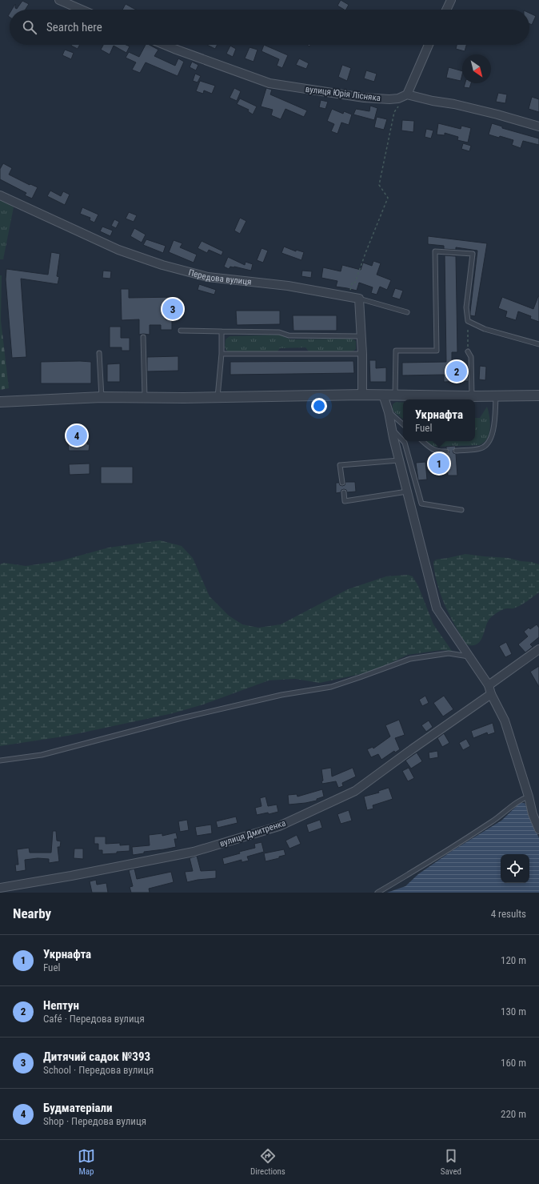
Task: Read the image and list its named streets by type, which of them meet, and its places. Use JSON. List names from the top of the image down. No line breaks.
{"streets":{"street":["вулиця Юрія Лісняка","Передова вулиця","вулиця Дмитренка"]},"north":"bottom right","page":{"search":"Search here","pins":["3","2","4","1"],"popup":["Укрнафта","Fuel"],"heading":["Nearby","4 results"],"list":[{"mark":"1","name":"Укрнафта","note":"Fuel","value":"120 m"},{"mark":"2","name":"Нептун","note":"Café · Передова вулиця","value":"130 m"},{"mark":"3","name":"Дитячий садок №393","note":"School · Передова вулиця","value":"160 m"},{"mark":"4","name":"Будматеріали","note":"Shop · Передова вулиця","value":"220 m"}],"nav":["Map","Directions","Saved"]}}
